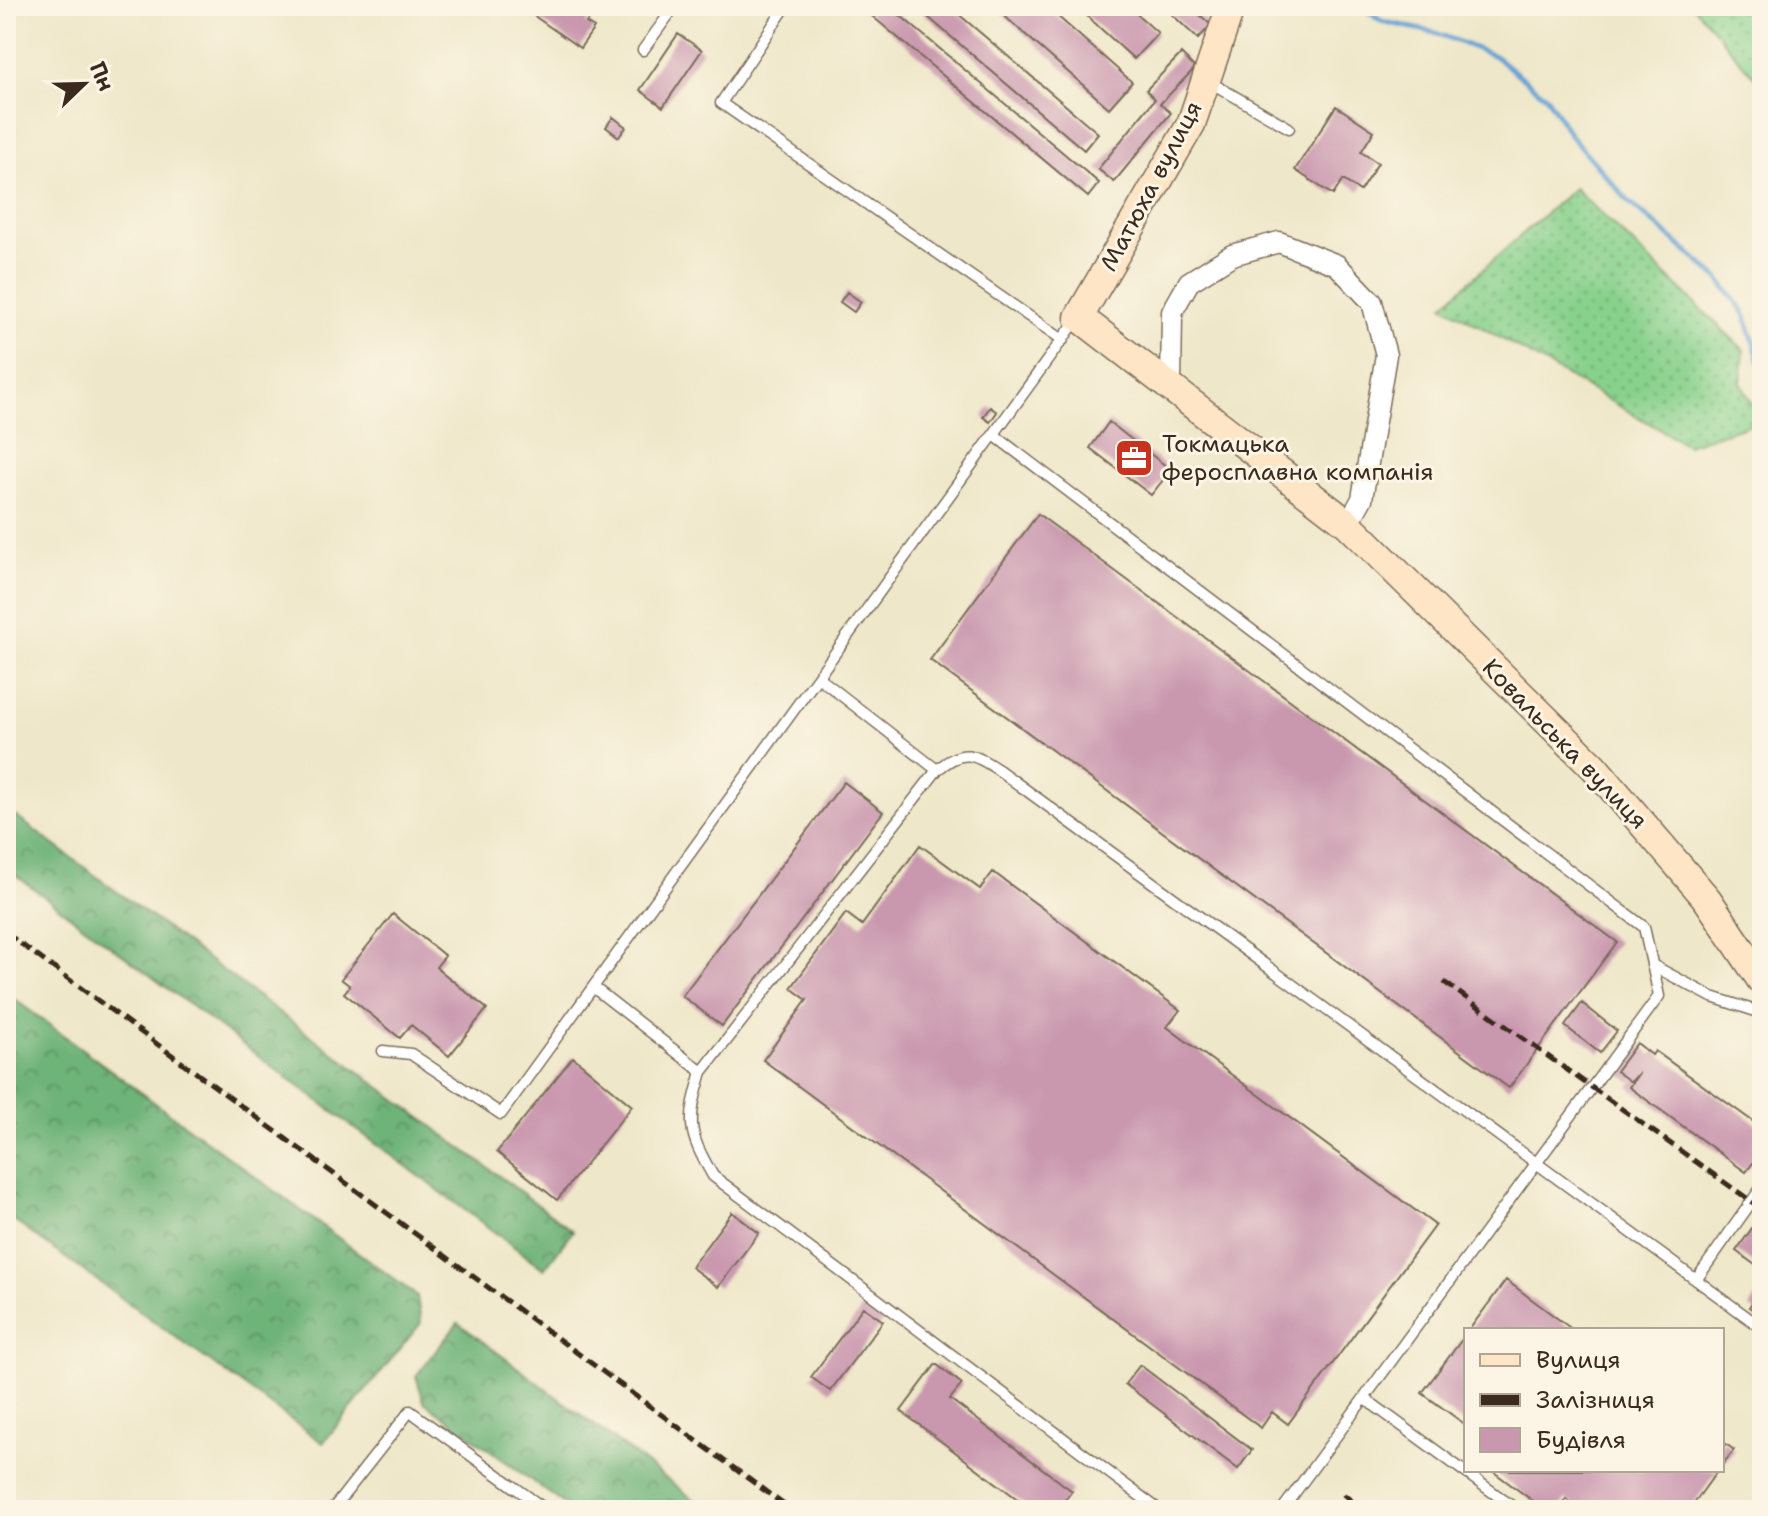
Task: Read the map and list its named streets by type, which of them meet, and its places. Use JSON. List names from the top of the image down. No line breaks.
{"streets":{"street":["Матюха вулиця","Ковальська вулиця"]},"crossings":[["Матюха вулиця","Ковальська вулиця"]],"places":{"office":["Токмацька феросплавна компанія"]},"legend":["Вулиця","Залізниця","Будівля"],"north":"top right"}
